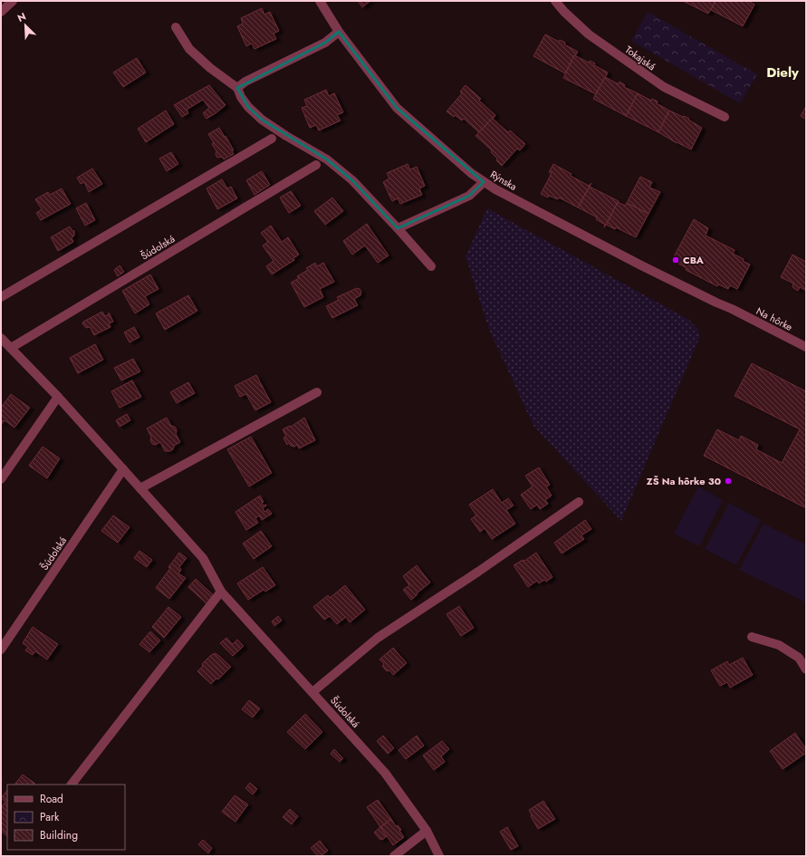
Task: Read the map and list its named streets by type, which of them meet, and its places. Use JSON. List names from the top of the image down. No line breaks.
{"streets":{"street":["Tokajská","Rýnska","Šúdolská","Na hôrke"]},"crossings":[["Rýnska","Na hôrke"]],"districts":["Diely"],"places":["CBA","ZŠ Na hôrke 30"],"legend":["Road","Park","Building"],"north":"top left"}
